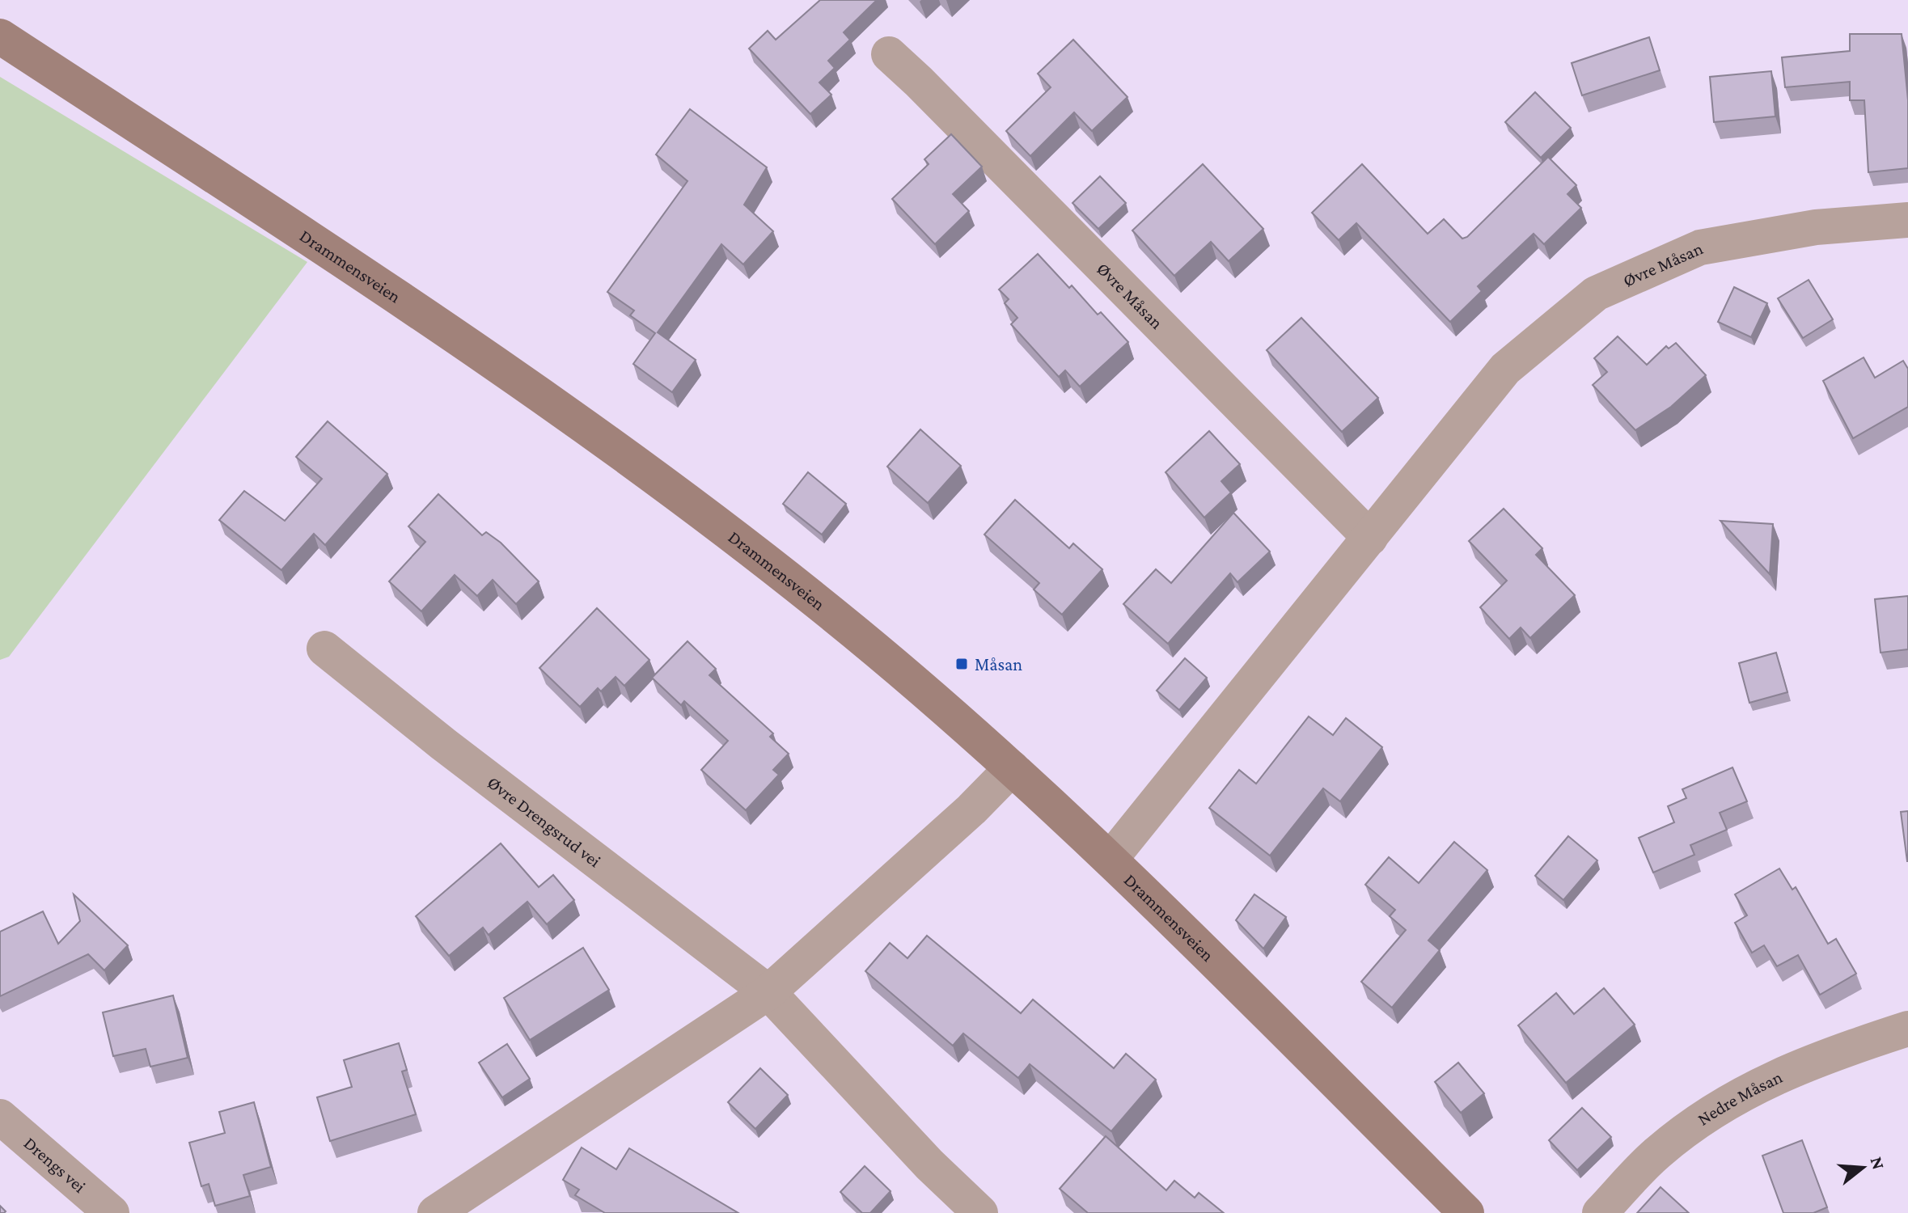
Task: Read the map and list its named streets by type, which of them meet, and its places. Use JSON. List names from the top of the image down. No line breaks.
{"streets":{"main road":["Drammensveien"],"street":["Øvre Måsan","Øvre Drengsrud vei","Nedre Måsan","Drengs vei"]},"crossings":[["Øvre Måsan","Drammensveien"]],"places":{"transit":["Måsan"]},"north":"right"}
